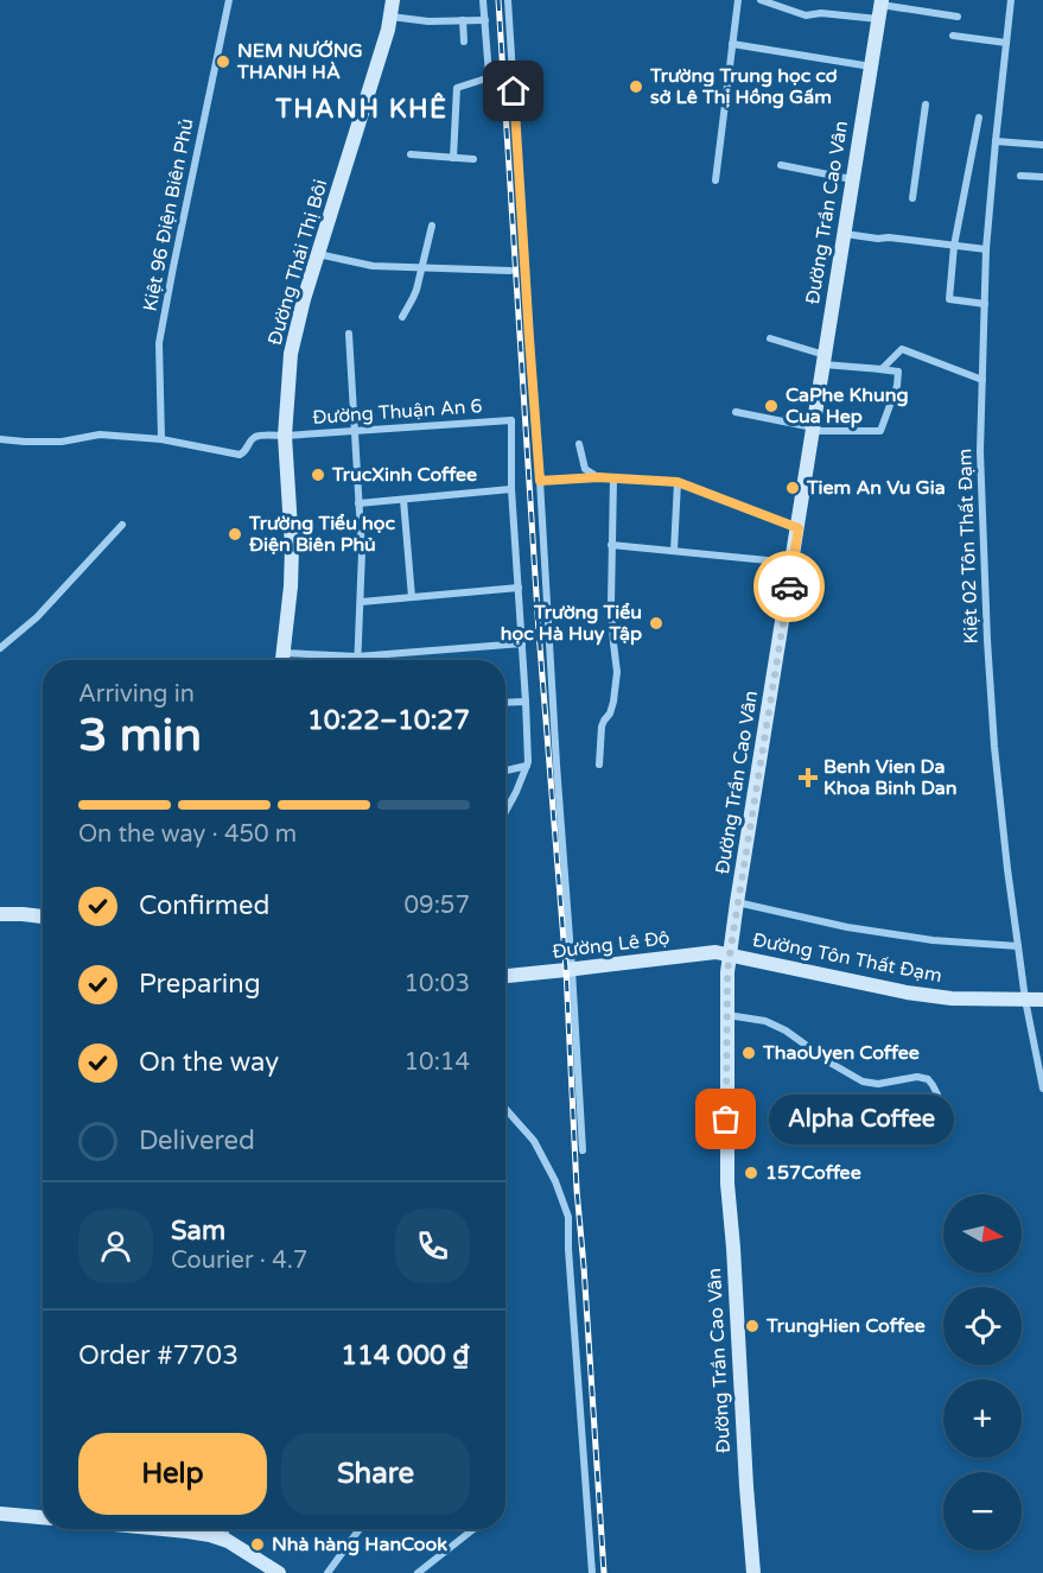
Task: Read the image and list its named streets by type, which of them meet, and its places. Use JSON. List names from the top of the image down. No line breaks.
{"streets":{"main road":["Đường Trần Cao Vân","Đường Thái Thị Bôi","Đường Lê Độ","Đường Tôn Thất Đạm"],"street":["Kiệt 96 Điện Biên Phủ","Đường Thuận An 6","Kiệt 02 Tôn Thất Đạm"]},"crossings":[["Đường Trần Cao Vân","Đường Lê Độ"],["Đường Trần Cao Vân","Đường Tôn Thất Đạm"],["Kiệt 96 Điện Biên Phủ","Đường Thuận An 6"],["Đường Thái Thị Bôi","Đường Thuận An 6"],["Kiệt 02 Tôn Thất Đạm","Đường Tôn Thất Đạm"],["Đường Lê Độ","Đường Tôn Thất Đạm"]],"districts":["THANH KHÊ"],"places":{"other":["NEM NƯỚNG THANH HÀ","Trường Trung học cơ sở Lê Thị Hồng Gấm","CaPhe Khung Cua Hep","TrucXinh Coffee","Tiem An Vu Gia","Trường Tiểu học Điện Biên Phủ","Trường Tiểu học Hà Huy Tập","ThaoUyen Coffee","Alpha Coffee","157Coffee","TrungHien Coffee","Nhà hàng HanCook"],"health":["Benh Vien Da Khoa Binh Dan"]},"north":"right","page":{"heading":["3 min","Arriving in","10:22–10:27"],"panel":["Sam","Courier · 4.7","Order #7703","114 000 ₫"],"bar":"On the way · 450 m","list":[["Confirmed","09:57"],["Preparing","10:03"],["On the way","10:14"],"Delivered"],"bubble":"Alpha Coffee","map_buttons":["+","−"],"buttons":["Help","Share"]}}
